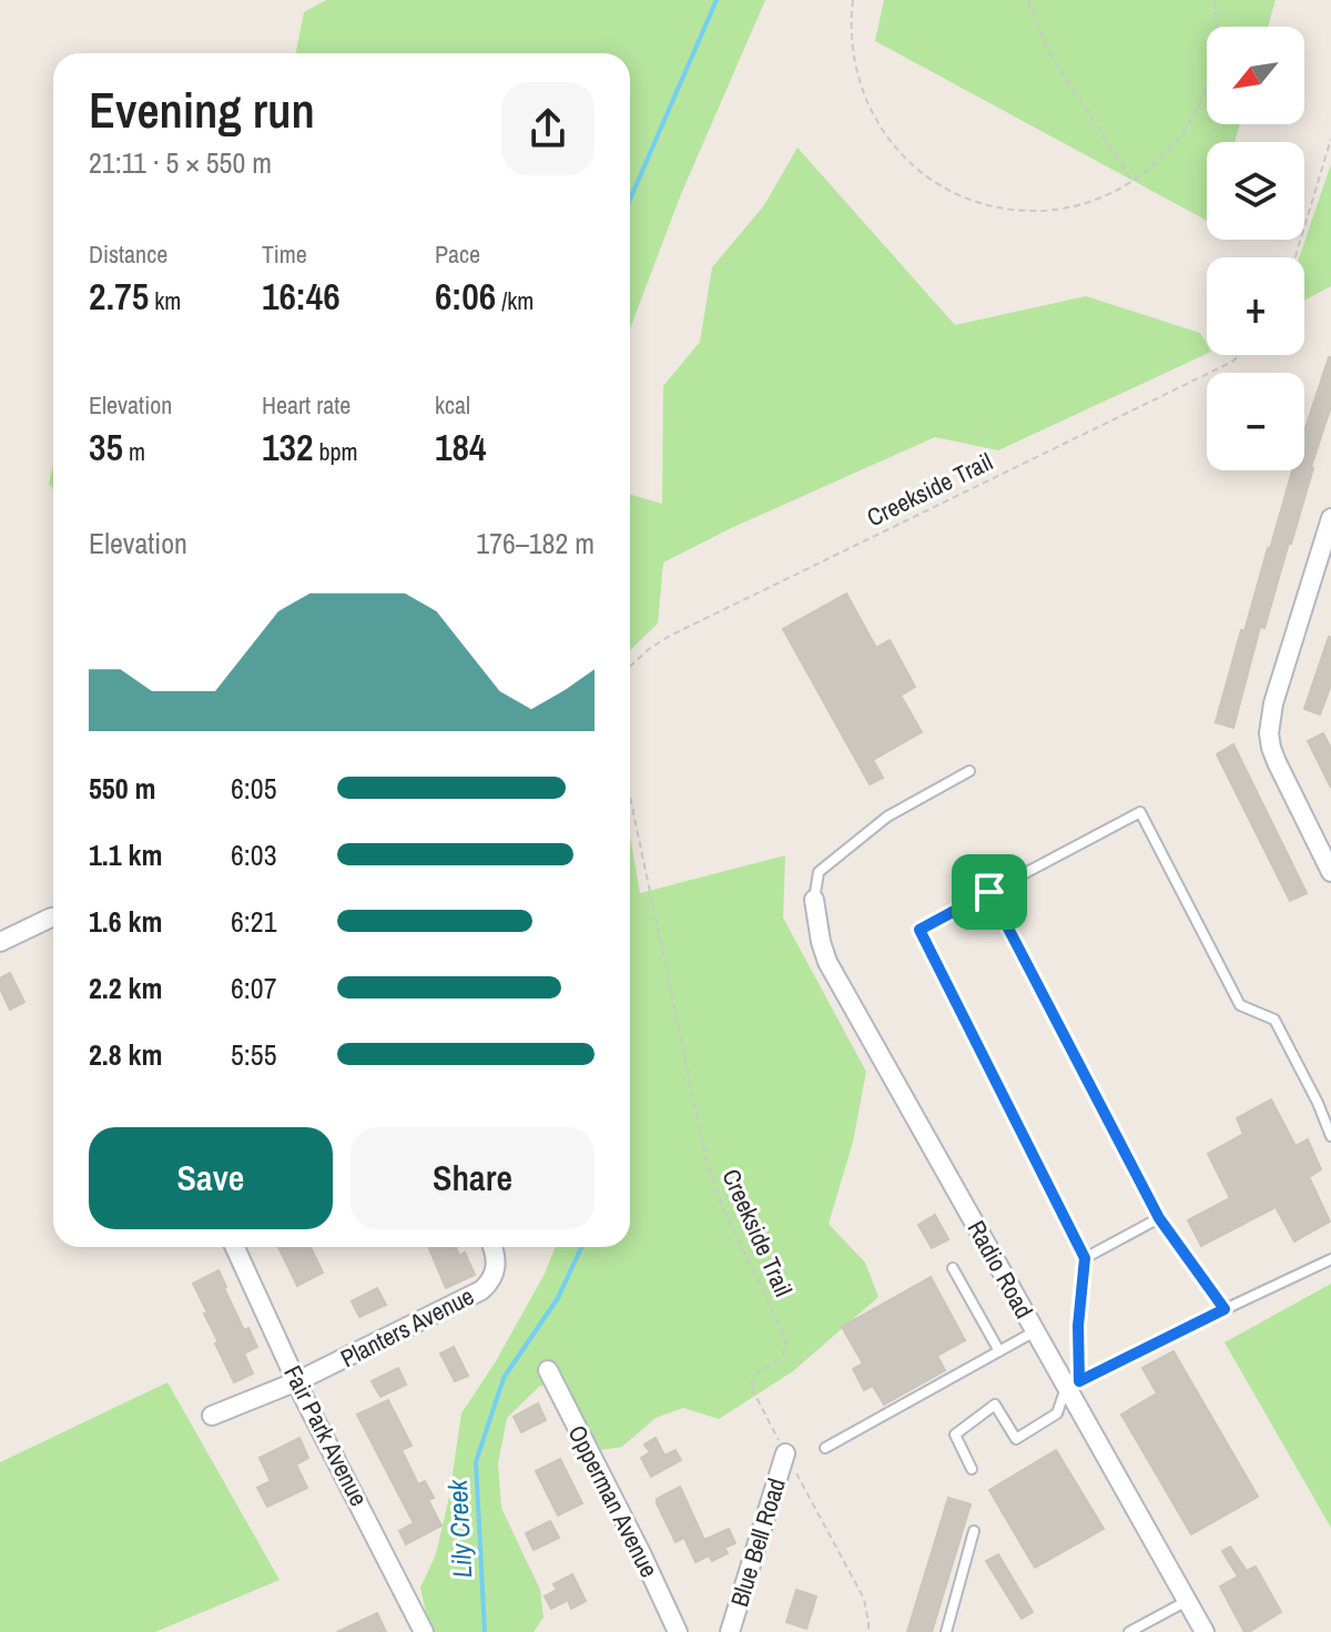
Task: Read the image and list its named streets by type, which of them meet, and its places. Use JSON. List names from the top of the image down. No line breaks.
{"streets":{"street":["Radio Road","Planters Avenue","Fair Park Avenue","Opperman Avenue","Blue Bell Road"],"path":["Creekside Trail"]},"crossings":[["Creekside Trail","Blue Bell Road"],["Planters Avenue","Fair Park Avenue"]],"water":["Lily Creek"],"north":"bottom left","page":{"map_buttons":["+","−"],"heading":["Evening run","21:11 · 5 × 550 m"],"stats":[["Distance","2.75 km"],["Time","16:46"],["Pace","6:06 /km"],["Elevation","35 m"],["Heart rate","132 bpm"],["kcal","184"]],"chart":["Elevation","176–182 m"],"list":[{"name":"550 m","note":"6:05"},{"name":"1.1 km","note":"6:03"},{"name":"1.6 km","note":"6:21"},{"name":"2.2 km","note":"6:07"},{"name":"2.8 km","note":"5:55"}],"buttons":["Save","Share"]}}
